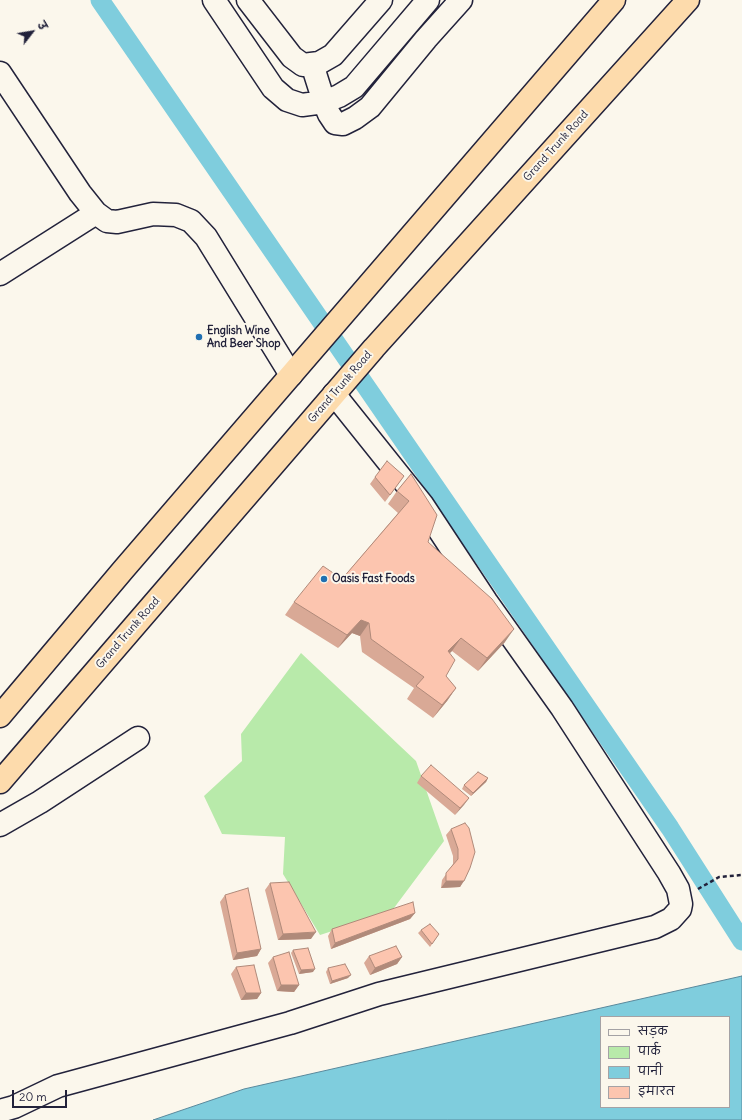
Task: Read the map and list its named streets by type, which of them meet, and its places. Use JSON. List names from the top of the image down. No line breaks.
{"streets":{"highway":["Grand Trunk Road"]},"places":["English Wine And Beer Shop","Oasis Fast Foods"],"legend":["सड़क","पार्क","पानी","इमारत"],"scale_bar":"20 m","north":"top right"}
